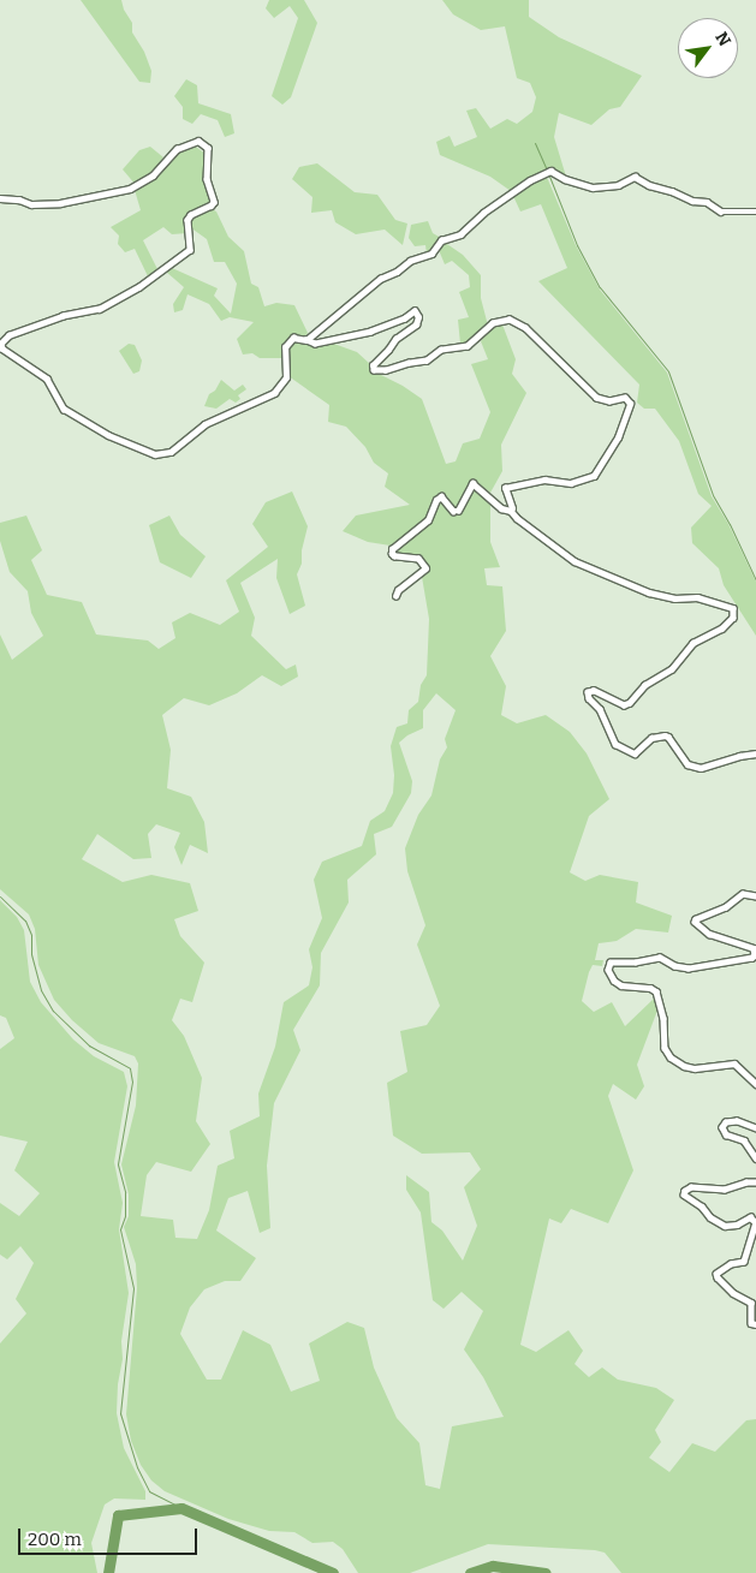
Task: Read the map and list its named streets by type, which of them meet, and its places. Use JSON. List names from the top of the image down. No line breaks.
{"scale_bar":"200 m","north":"top right"}
